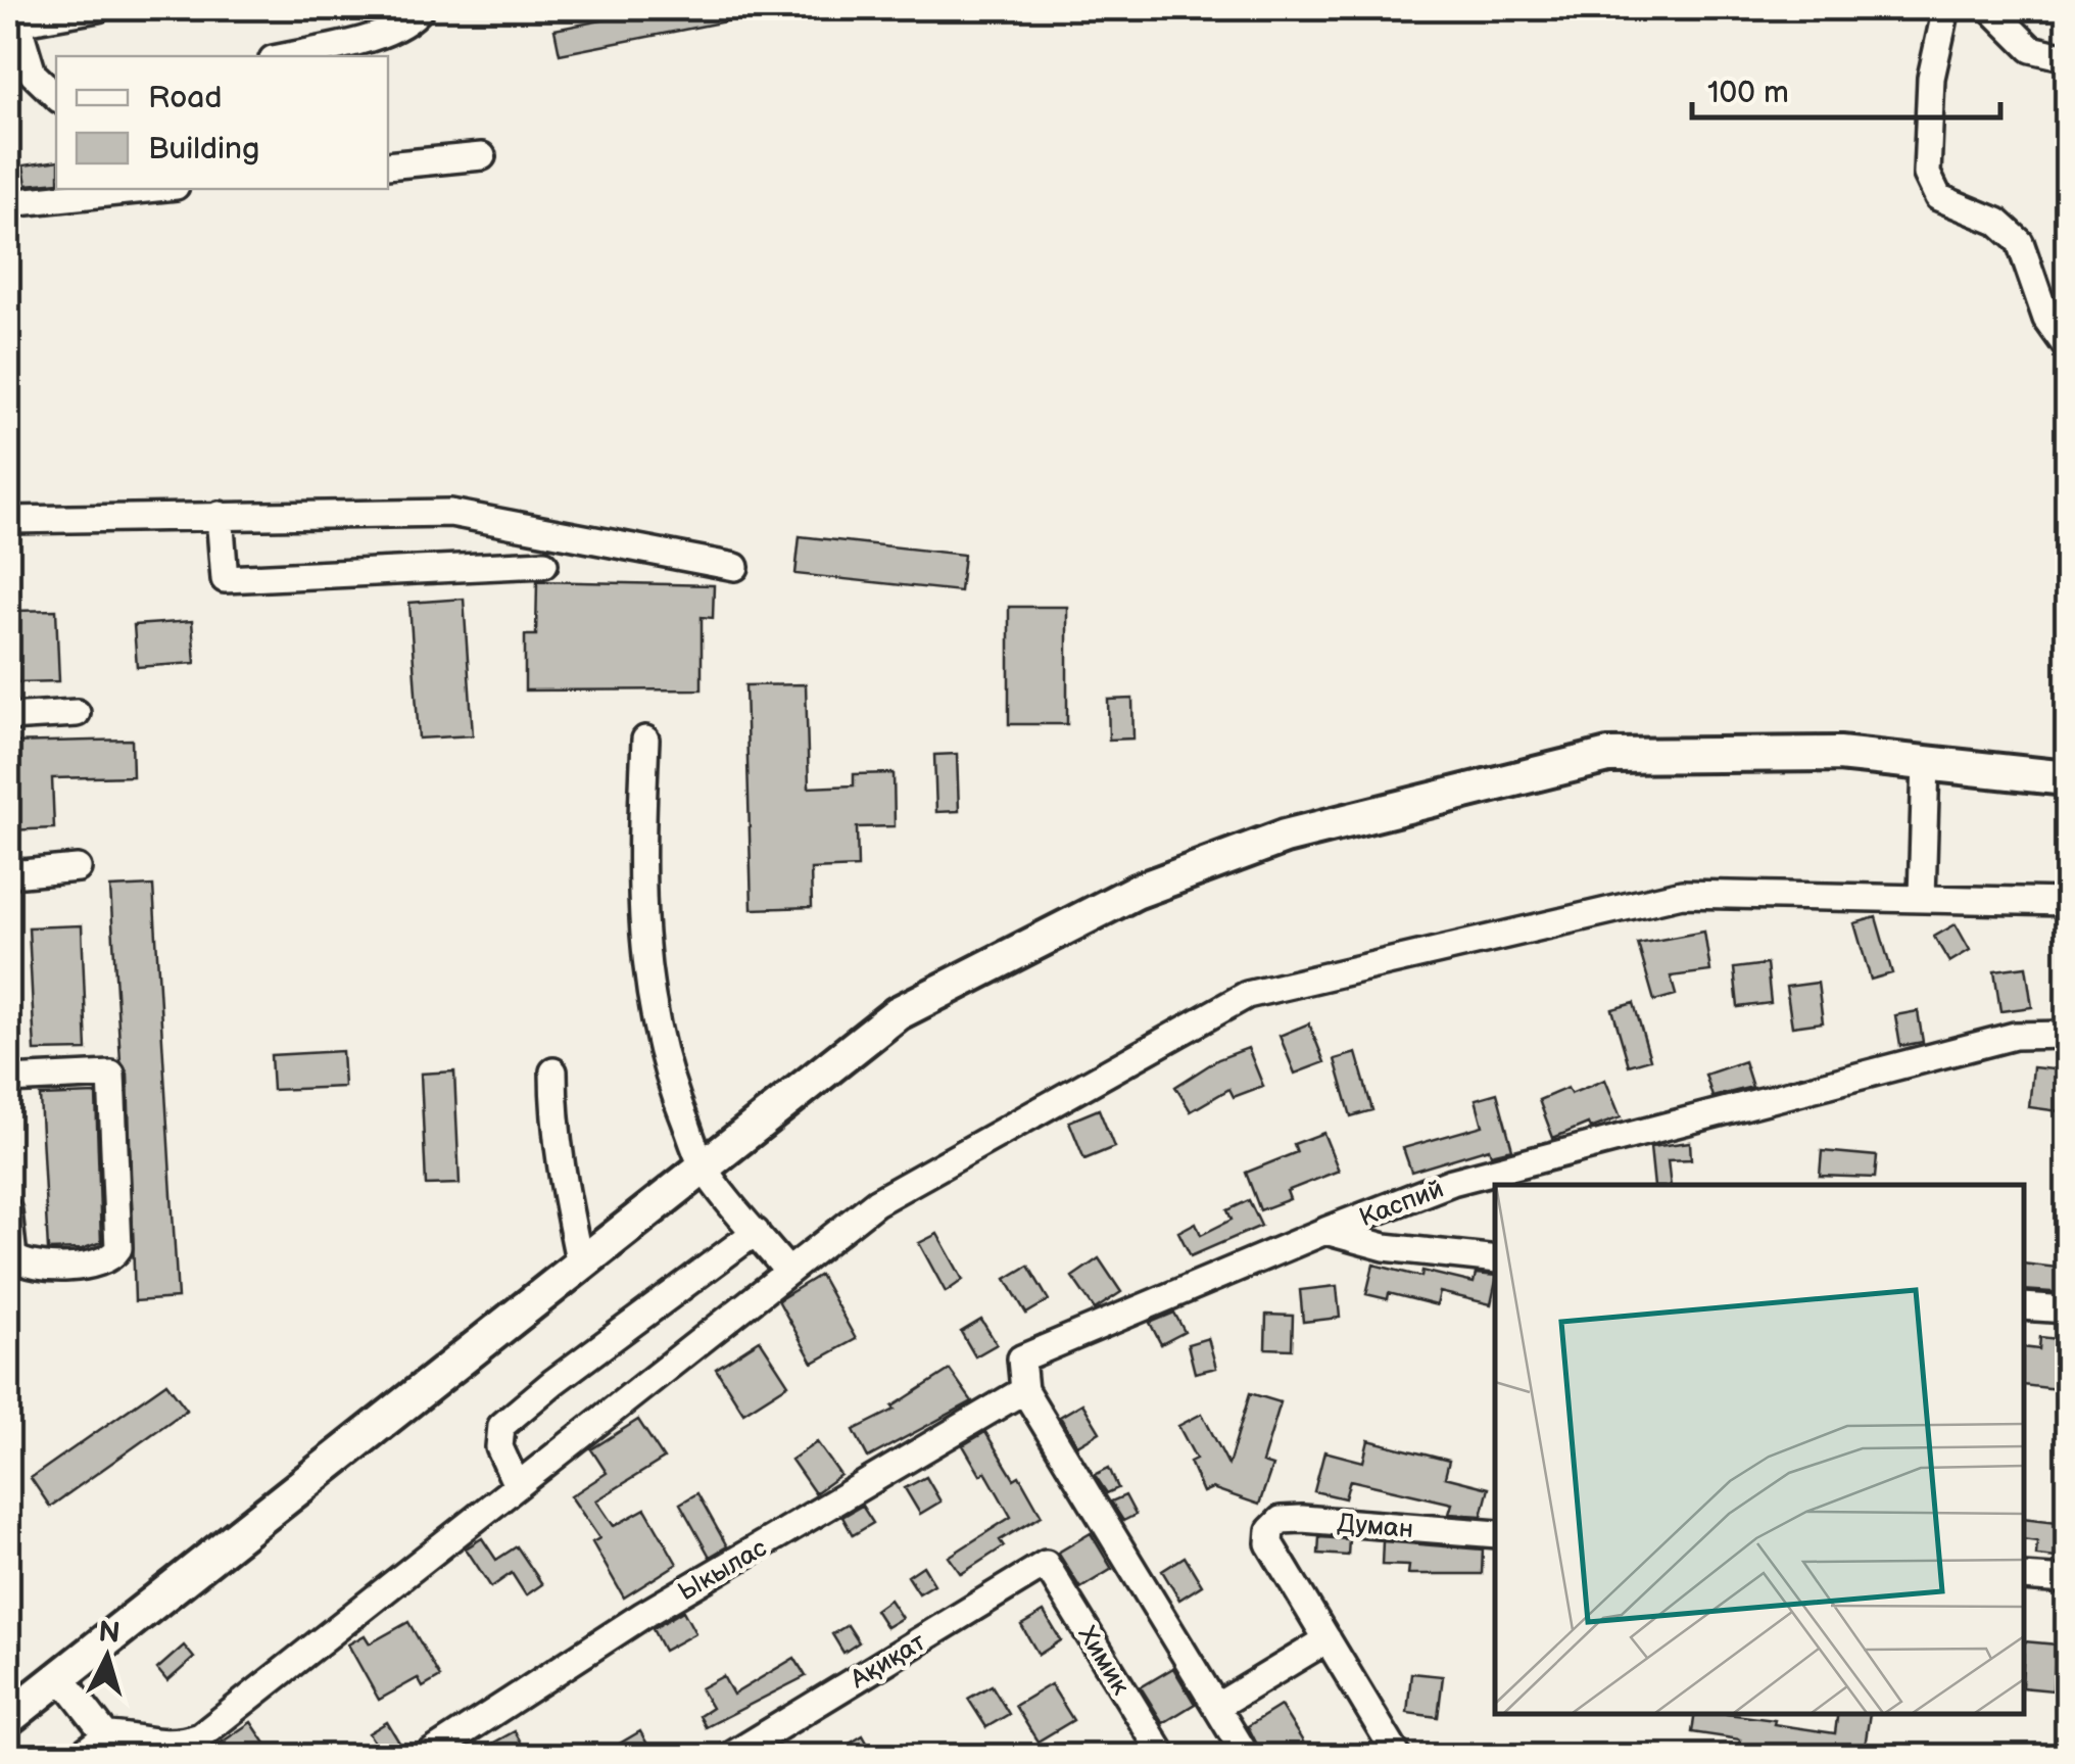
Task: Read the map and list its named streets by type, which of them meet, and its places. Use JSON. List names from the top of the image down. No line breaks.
{"streets":{"street":["Каспий","Думан","Ыкылас","Ақиқат","Химик"]},"crossings":[["Каспий","Ыкылас"],["Ақиқат","Химик"]],"legend":["Road","Building"],"scale_bar":"100 m","north":"top"}
